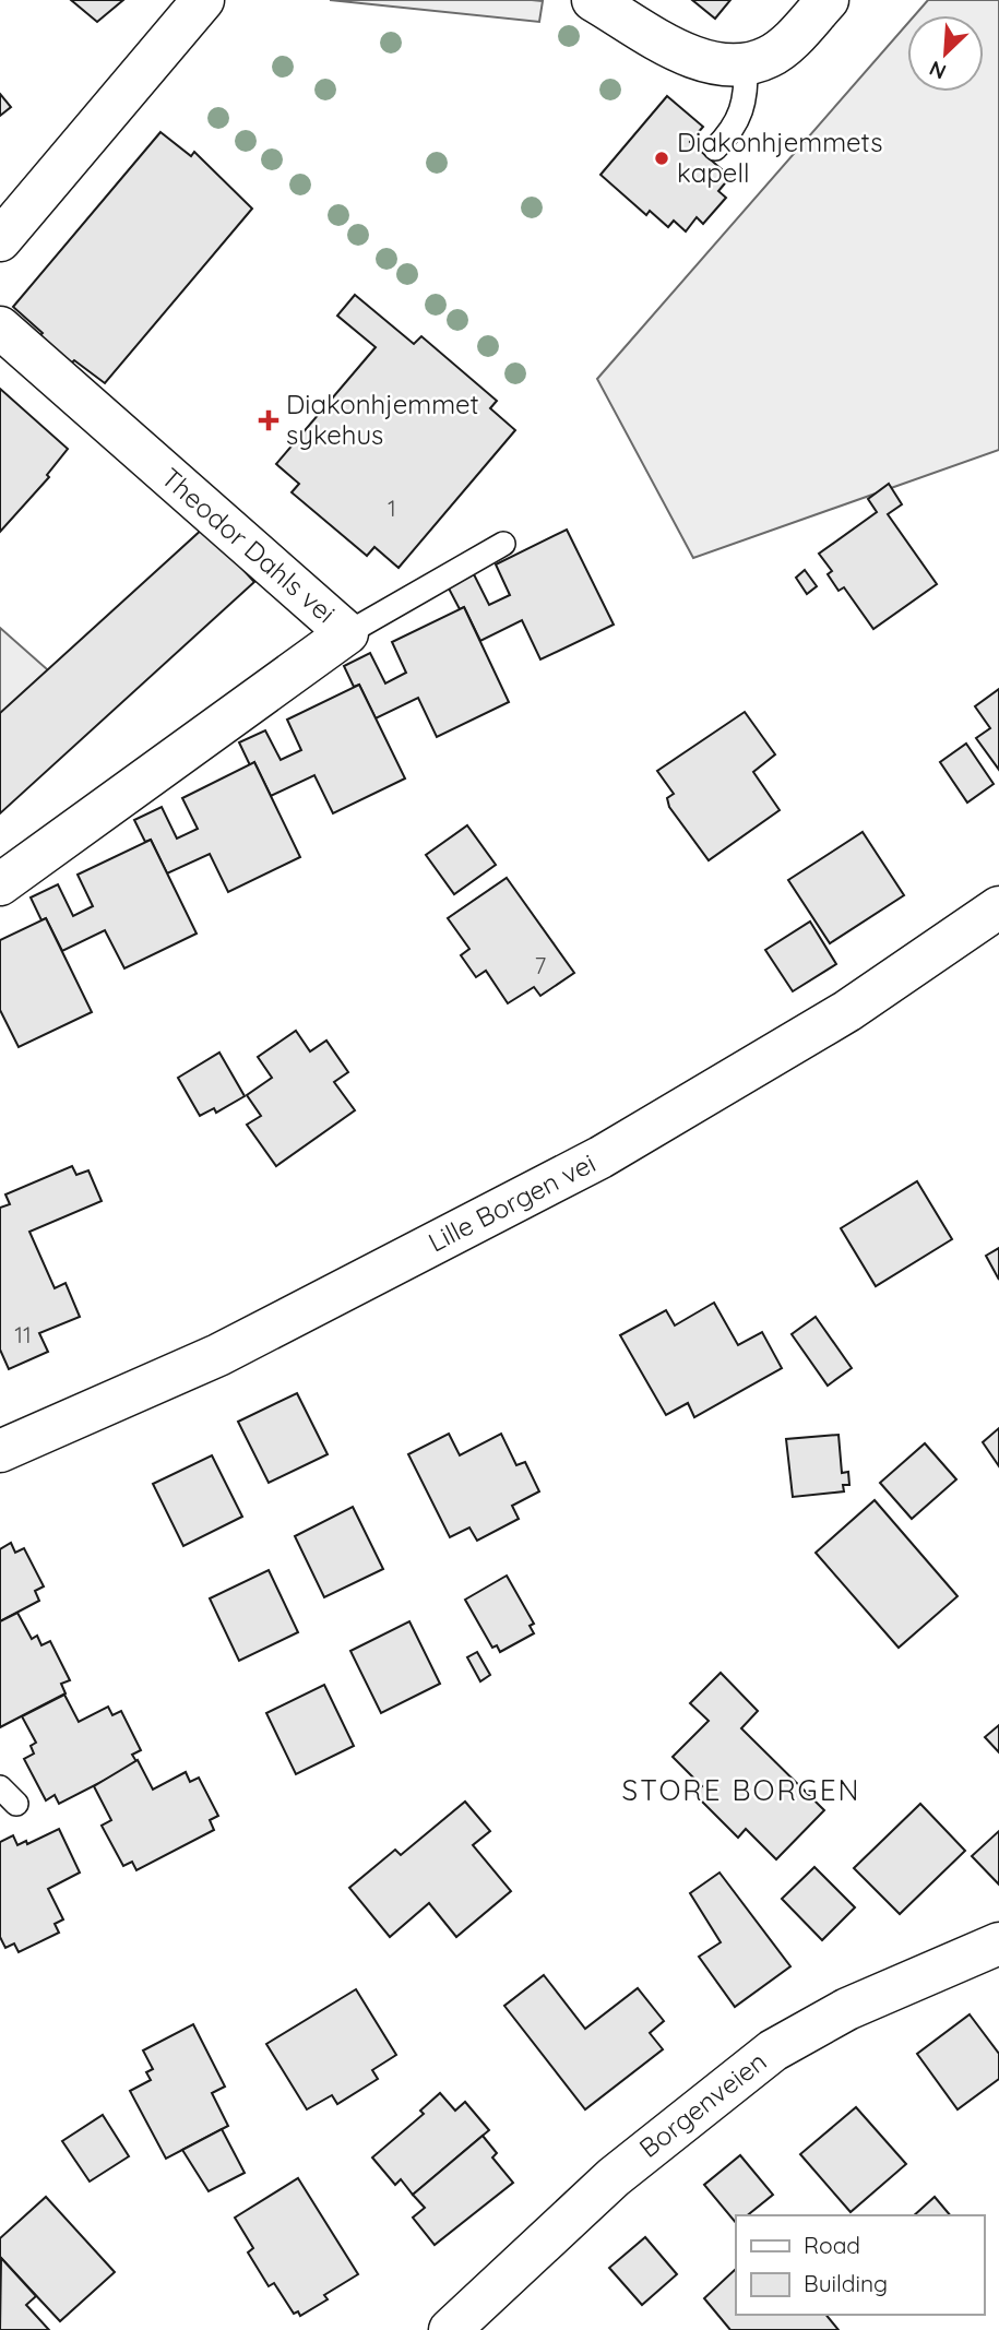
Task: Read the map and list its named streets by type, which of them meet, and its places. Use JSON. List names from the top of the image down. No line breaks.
{"streets":{"street":["Theodor Dahls vei","Lille Borgen vei","Borgenveien"]},"districts":["STORE BORGEN"],"places":{"other":["Diakonhjemmets kapell"],"health":["Diakonhjemmet sykehus"]},"house_numbers":["1","7","11"],"legend":["Road","Building"],"north":"bottom left"}
